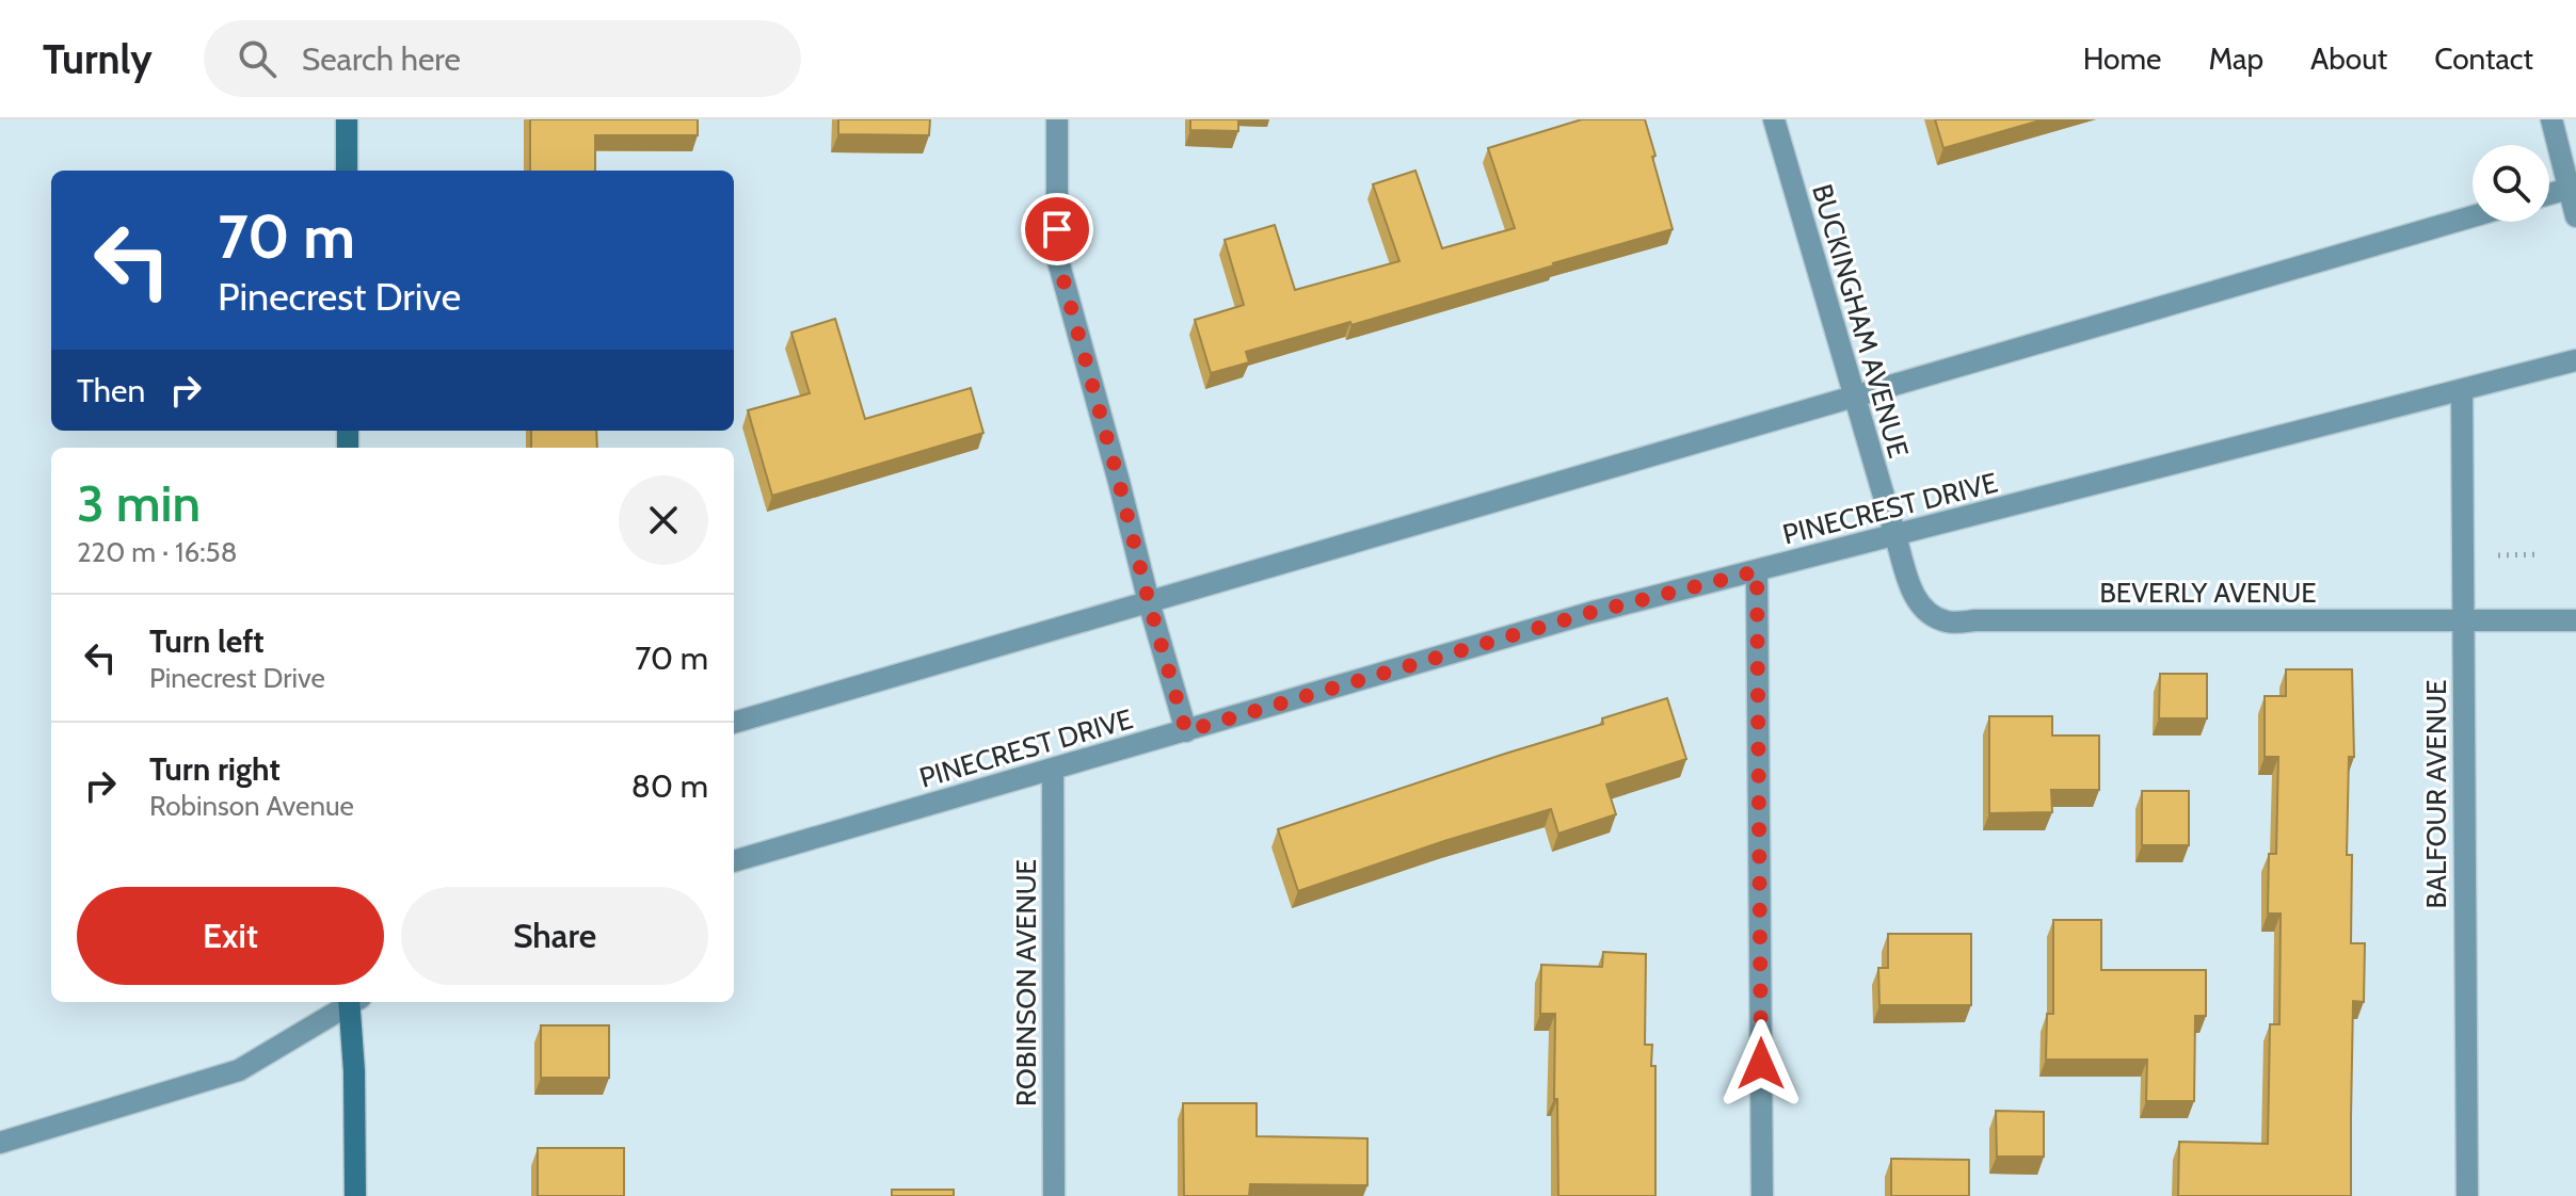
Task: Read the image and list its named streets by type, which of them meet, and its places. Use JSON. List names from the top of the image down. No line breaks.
{"streets":{"street":["BUCKINGHAM AVENUE","PINECREST DRIVE","BEVERLY AVENUE","BALFOUR AVENUE","ROBINSON AVENUE"]},"crossings":[["BUCKINGHAM AVENUE","PINECREST DRIVE"],["BUCKINGHAM AVENUE","BEVERLY AVENUE"],["PINECREST DRIVE","BEVERLY AVENUE"],["PINECREST DRIVE","BALFOUR AVENUE"],["PINECREST DRIVE","ROBINSON AVENUE"],["BEVERLY AVENUE","BALFOUR AVENUE"]],"page":{"header":"Turnly","search":"Search here","nav":["Home","Map","About","Contact"],"turn":["70 m","Pinecrest Drive"],"then":"Then","heading":["3 min","220 m · 16:58"],"list":[{"name":"Turn left","note":"Pinecrest Drive","value":"70 m"},{"name":"Turn right","note":"Robinson Avenue","value":"80 m"}],"buttons":["Exit","Share"]}}
